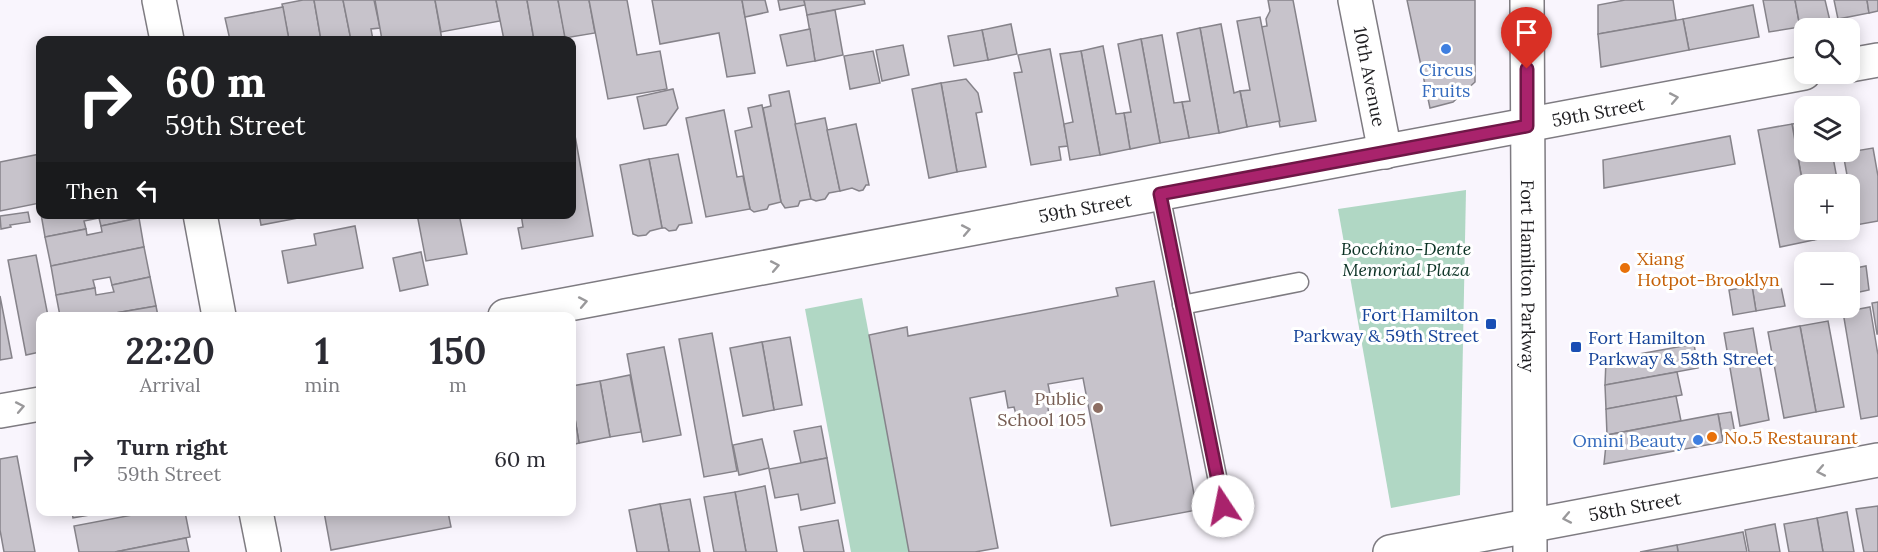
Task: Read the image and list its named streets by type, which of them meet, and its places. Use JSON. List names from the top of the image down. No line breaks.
{"streets":{"street":["10th Avenue","59th Street","Fort Hamilton Parkway","58th Street"]},"crossings":[["10th Avenue","59th Street"],["59th Street","Fort Hamilton Parkway"],["Fort Hamilton Parkway","58th Street"]],"one_way":["59th Street","58th Street"],"parks":["Bocchino-Dente Memorial Plaza"],"places":{"other":["Circus Fruits","Xiang Hotpot-Brooklyn","Public School 105","No.5 Restaurant","Omini Beauty"],"transit":["Fort Hamilton Parkway & 59th Street","Fort Hamilton Parkway & 58th Street"]},"page":{"map_buttons":["+","−"],"turn":["60 m","59th Street"],"then":"Then","eta":["22:20","Arrival","1","min","150","m"],"list":[{"name":"Turn right","note":"59th Street","value":"60 m"}]}}
